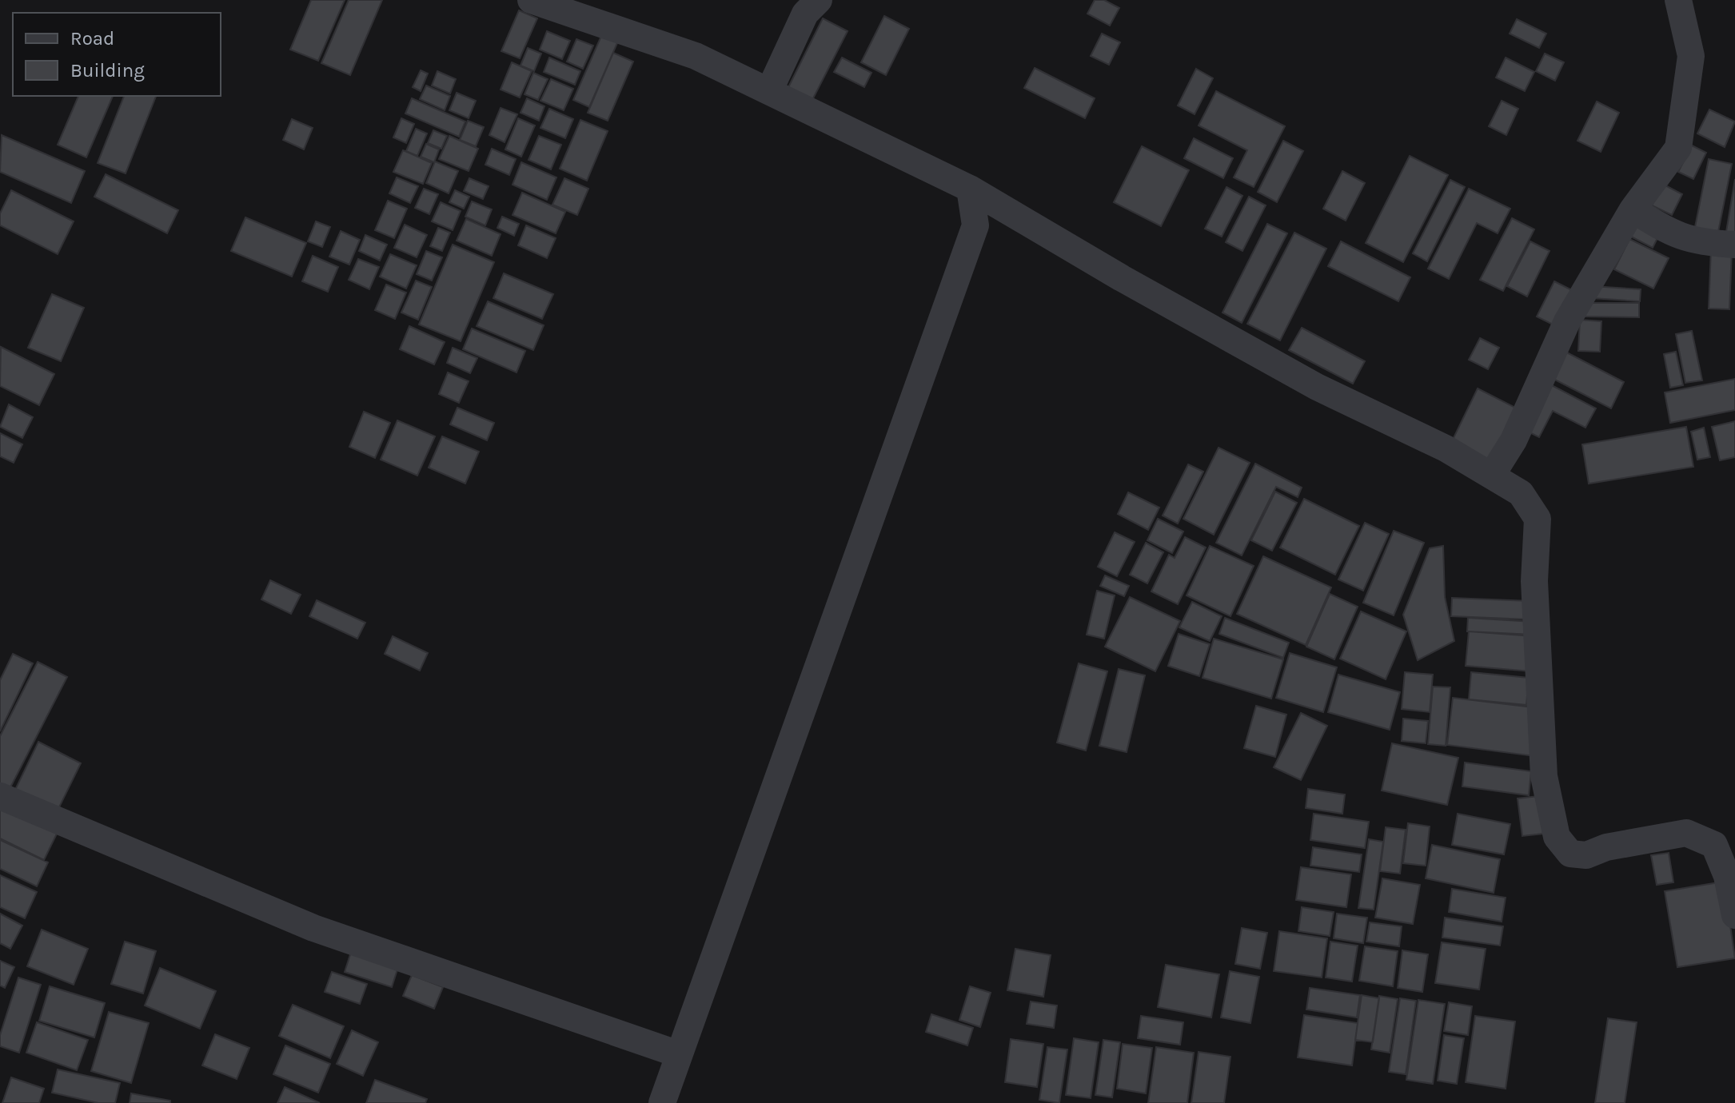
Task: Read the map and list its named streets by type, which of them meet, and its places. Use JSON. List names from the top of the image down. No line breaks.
{"legend":["Road","Building"]}
